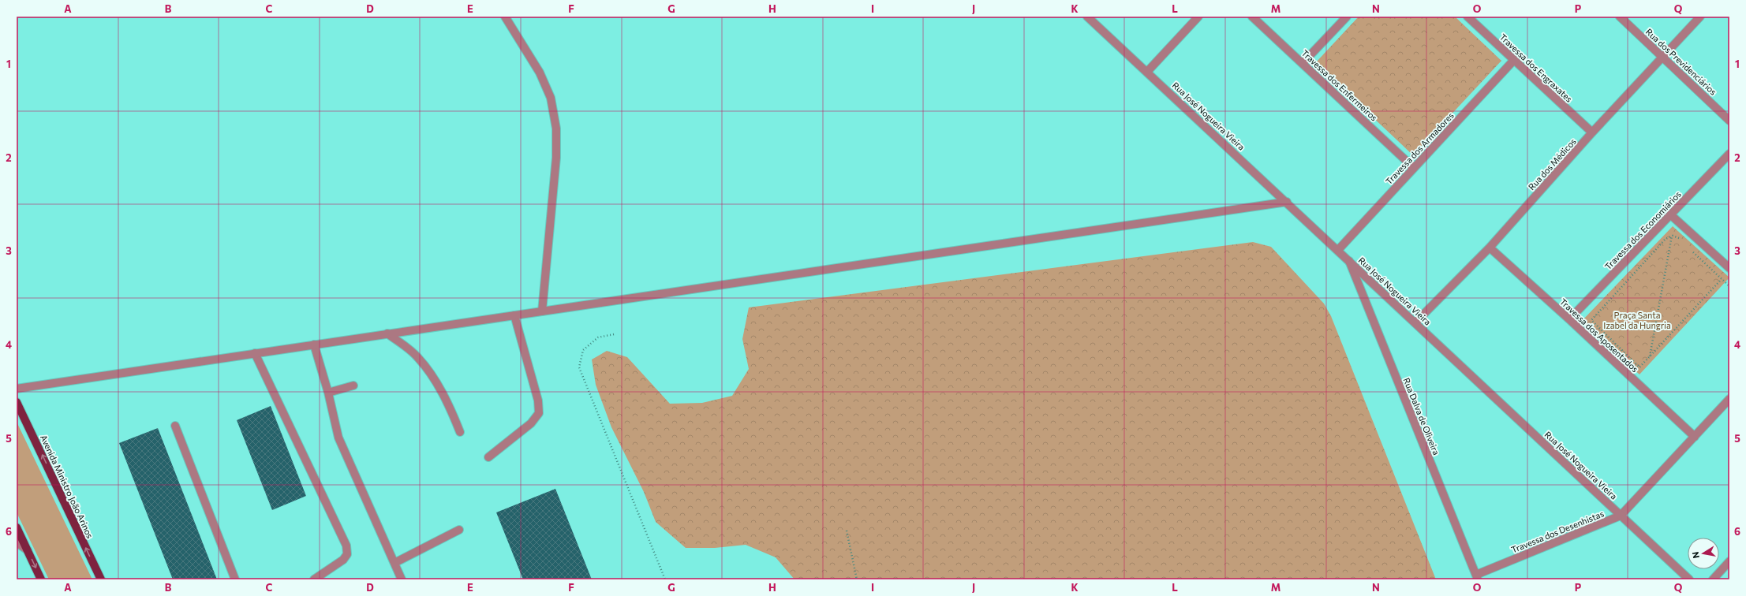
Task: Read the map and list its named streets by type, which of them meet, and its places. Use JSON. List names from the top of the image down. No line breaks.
{"streets":{"main road":["Avenida Ministro João Arinos"],"street":["Rua dos Previdenciários","Travessa dos Engraxates","Travessa dos Enfermeiros","Rua José Nogueira Vieira","Travessa dos Armadores","Rua dos Médicos","Travessa dos Economiários","Travessa dos Aposentados","Rua Dalva de Oliveira","Travessa dos Desenhistas"]},"crossings":[["Rua dos Previdenciários","Rua dos Médicos"],["Travessa dos Engraxates","Travessa dos Armadores"],["Travessa dos Engraxates","Rua dos Médicos"],["Travessa dos Enfermeiros","Travessa dos Armadores"],["Rua José Nogueira Vieira","Travessa dos Armadores"],["Rua José Nogueira Vieira","Rua dos Médicos"],["Rua José Nogueira Vieira","Rua Dalva de Oliveira"],["Rua José Nogueira Vieira","Travessa dos Desenhistas"],["Rua dos Médicos","Travessa dos Aposentados"],["Travessa dos Economiários","Travessa dos Aposentados"],["Travessa dos Aposentados","Travessa dos Desenhistas"],["Rua Dalva de Oliveira","Travessa dos Desenhistas"]],"one_way":["Avenida Ministro João Arinos"],"parks":["Praça Santa Izabel da Hungria"],"north":"left","grid":{"columns":["A","B","C","D","E","F","G","H","I","J","K","L","M","N","O","P","Q"],"rows":["1","2","3","4","5","6"]}}
